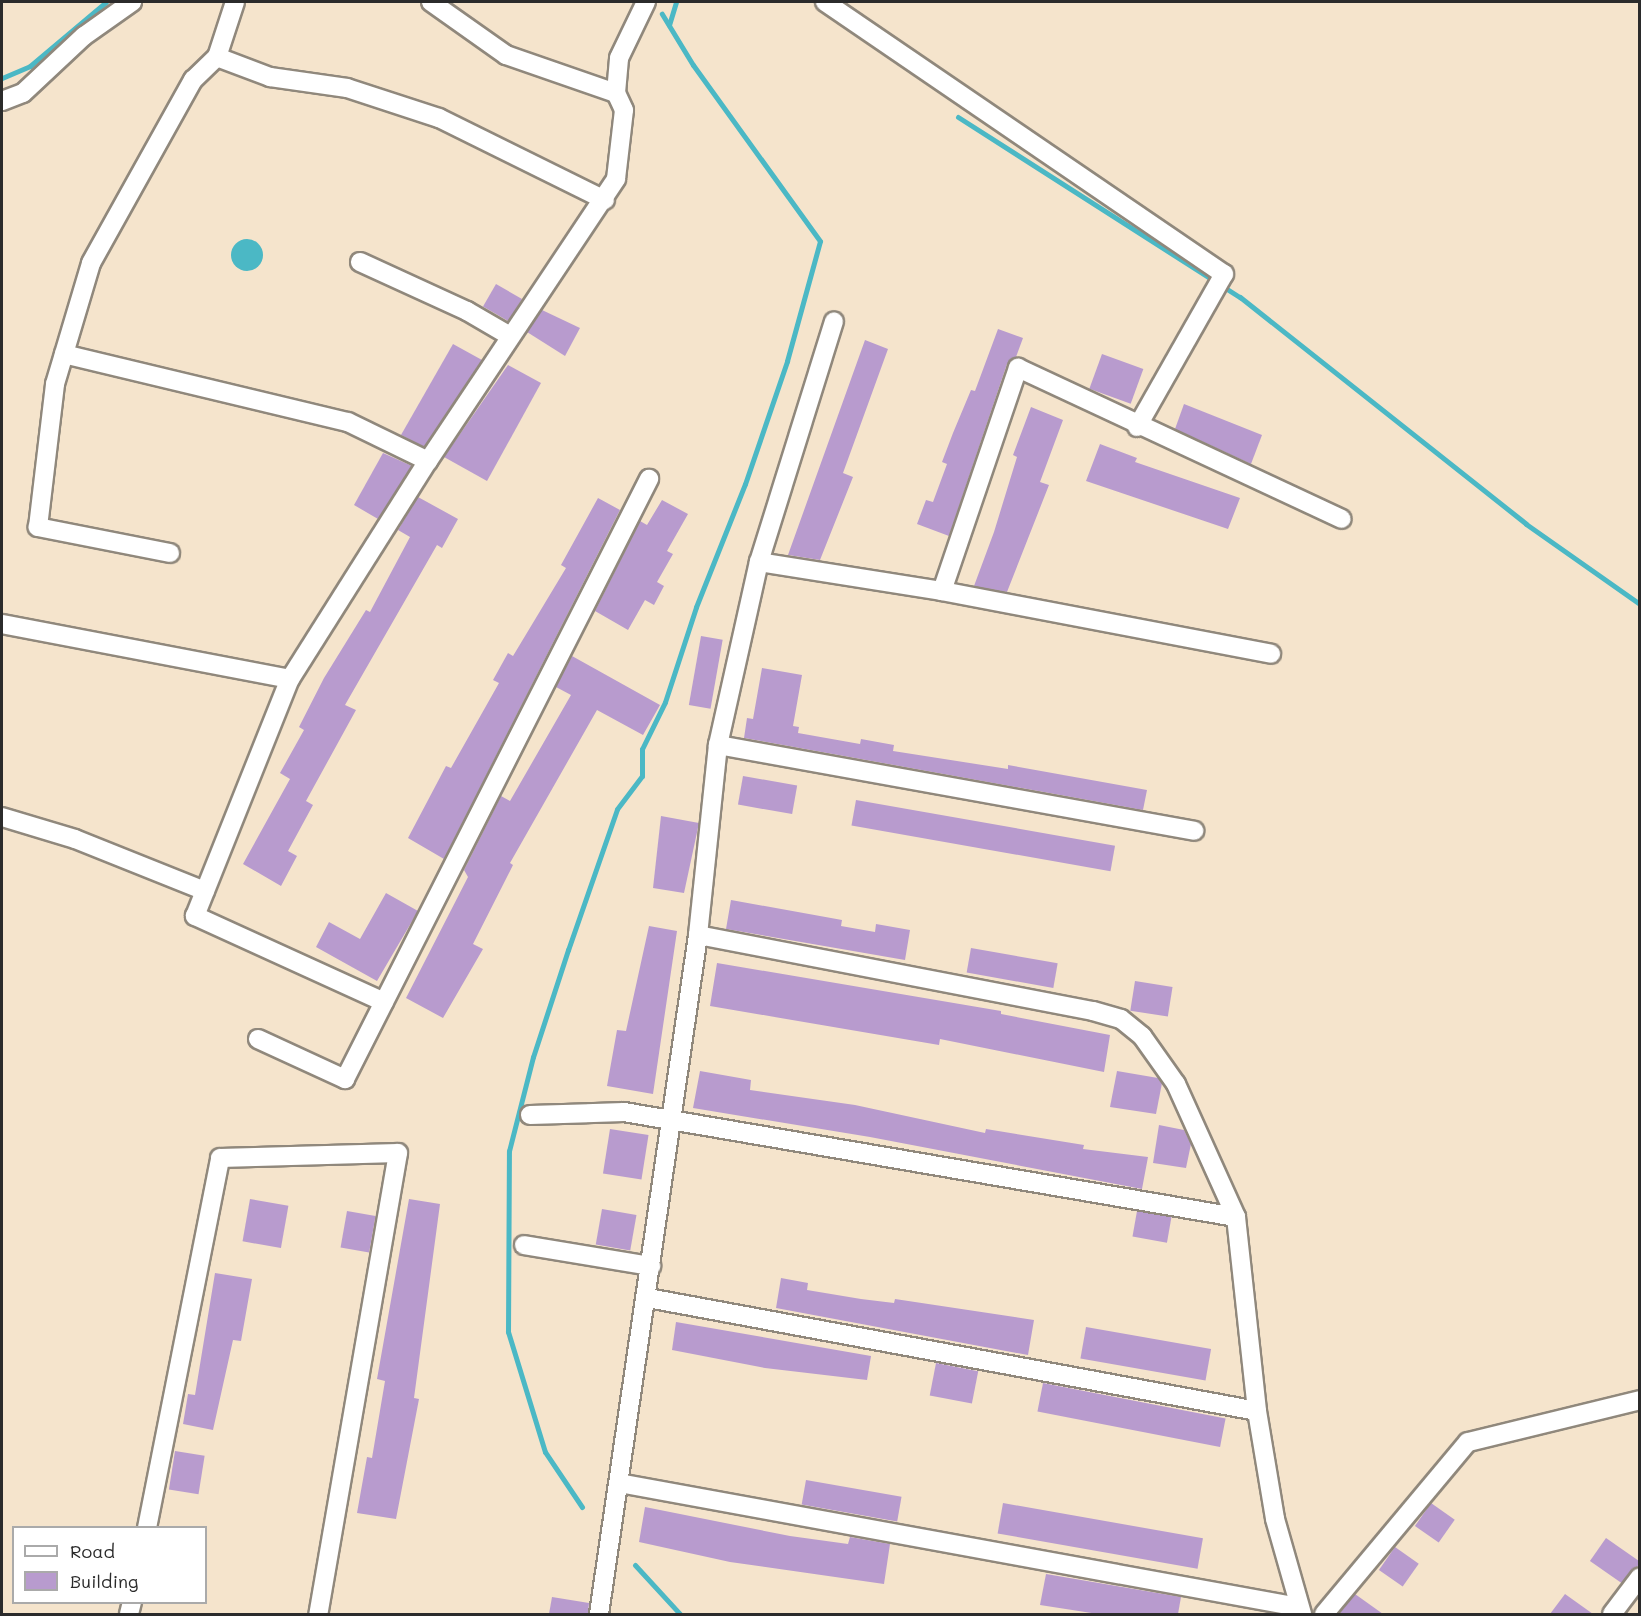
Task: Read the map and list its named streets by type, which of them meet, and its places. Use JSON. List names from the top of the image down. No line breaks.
{"legend":["Road","Building"]}
